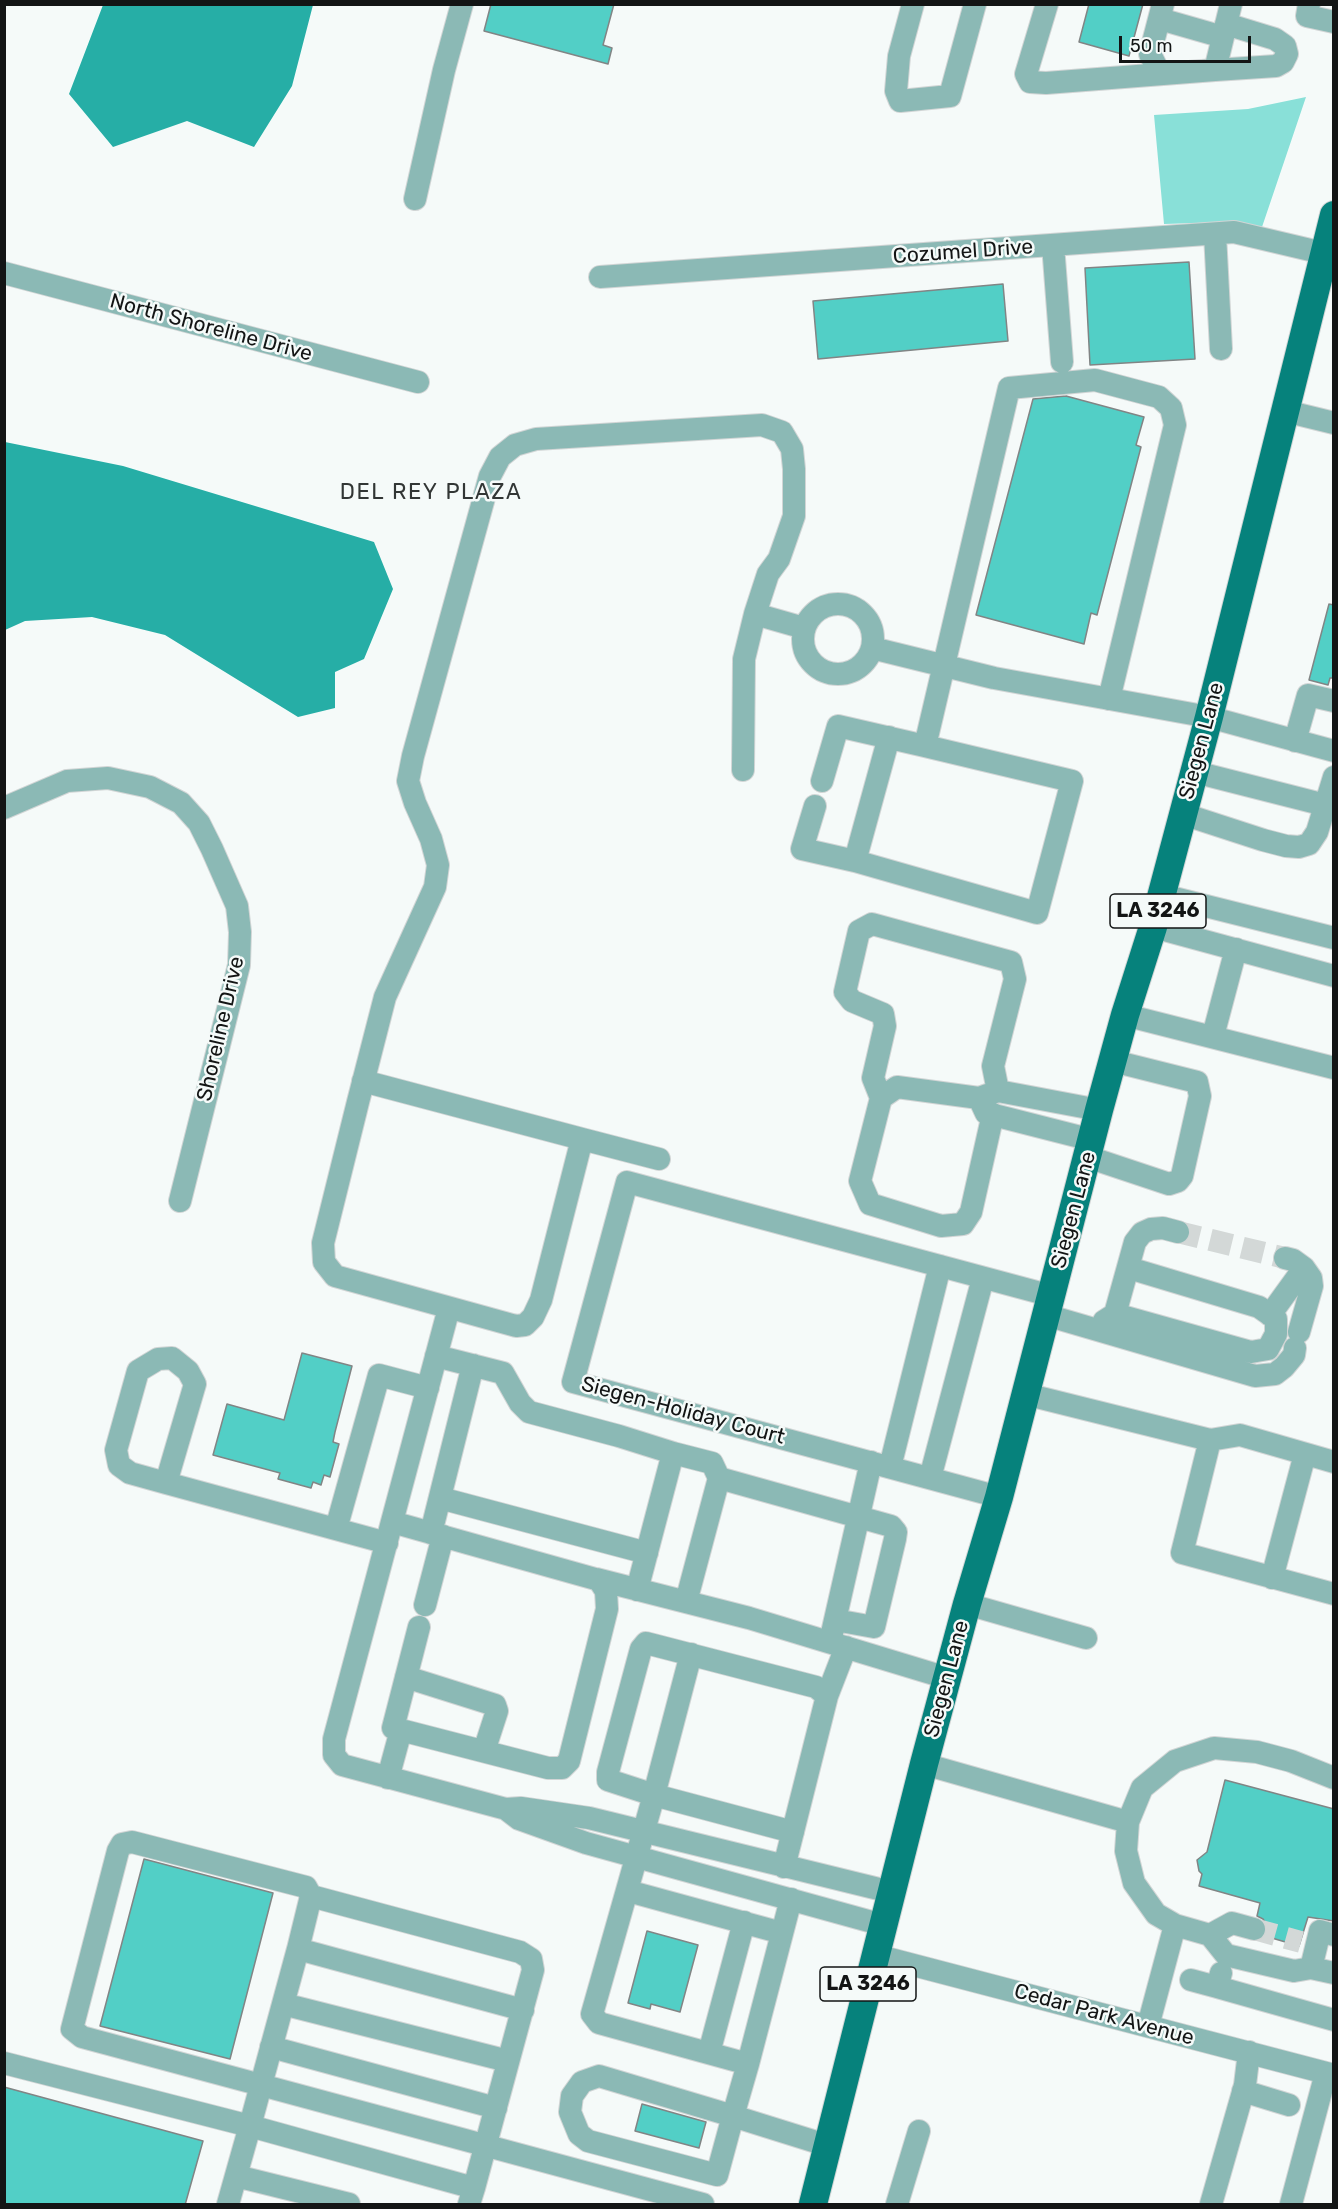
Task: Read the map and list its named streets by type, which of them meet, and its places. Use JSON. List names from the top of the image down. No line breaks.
{"streets":{"main road":["Siegen Lane","LA 3246"],"street":["Cozumel Drive","North Shoreline Drive","Shoreline Drive","Siegen-Holiday Court","Cedar Park Avenue"]},"crossings":[["Cozumel Drive","Siegen Lane"],["Siegen Lane","Siegen-Holiday Court"],["Siegen Lane","Cedar Park Avenue"]],"districts":["DEL REY PLAZA"],"scale_bar":"50 m"}
